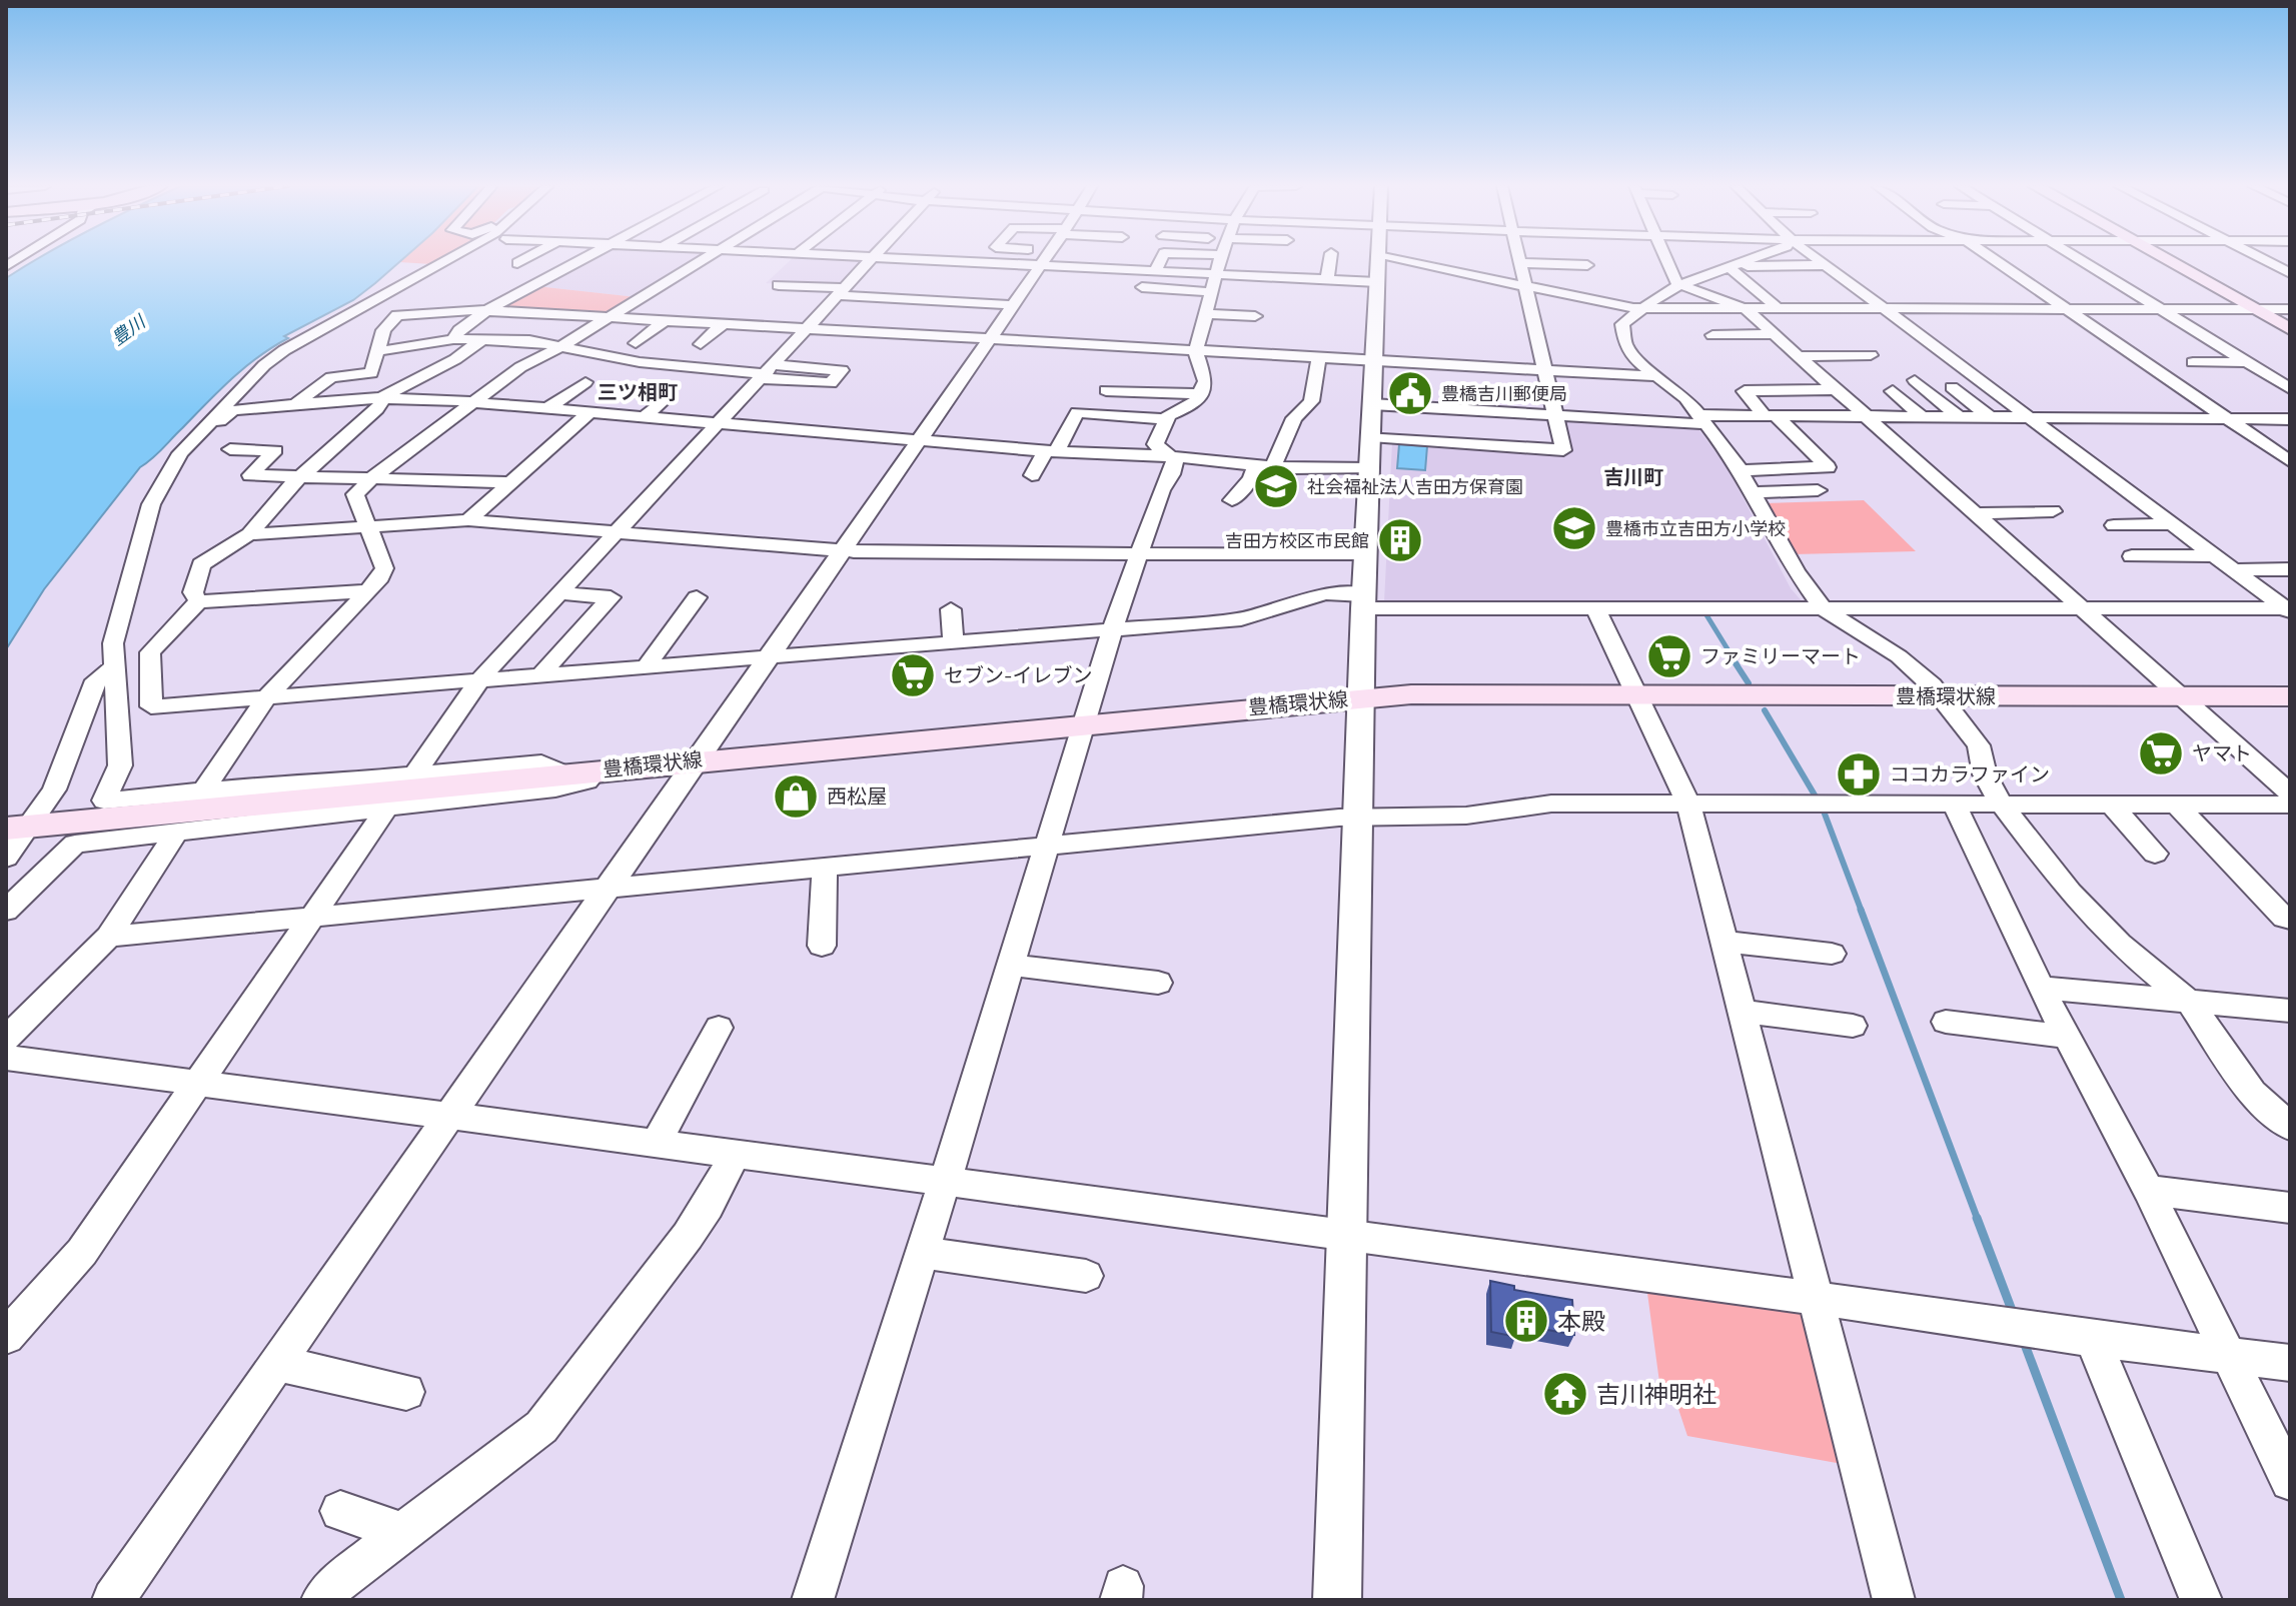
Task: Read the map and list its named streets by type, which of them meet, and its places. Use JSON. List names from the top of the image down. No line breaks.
{"streets":{"main road":["豊橋環状線"]},"districts":["三ツ相町","吉川町"],"water":["豊川"],"places":{"public building":["豊橋吉川郵便局"],"school or university":["社会福祉法人吉田方保育園","豊橋市立吉田方小学校"],"building":["吉田方校区市民館","本殿"],"supermarket":["ファミリーマート","セブン-イレブン","ヤマト"],"pharmacy":["ココカラファイン"],"shop":["西松屋"],"temple":["吉川神明社"]}}
